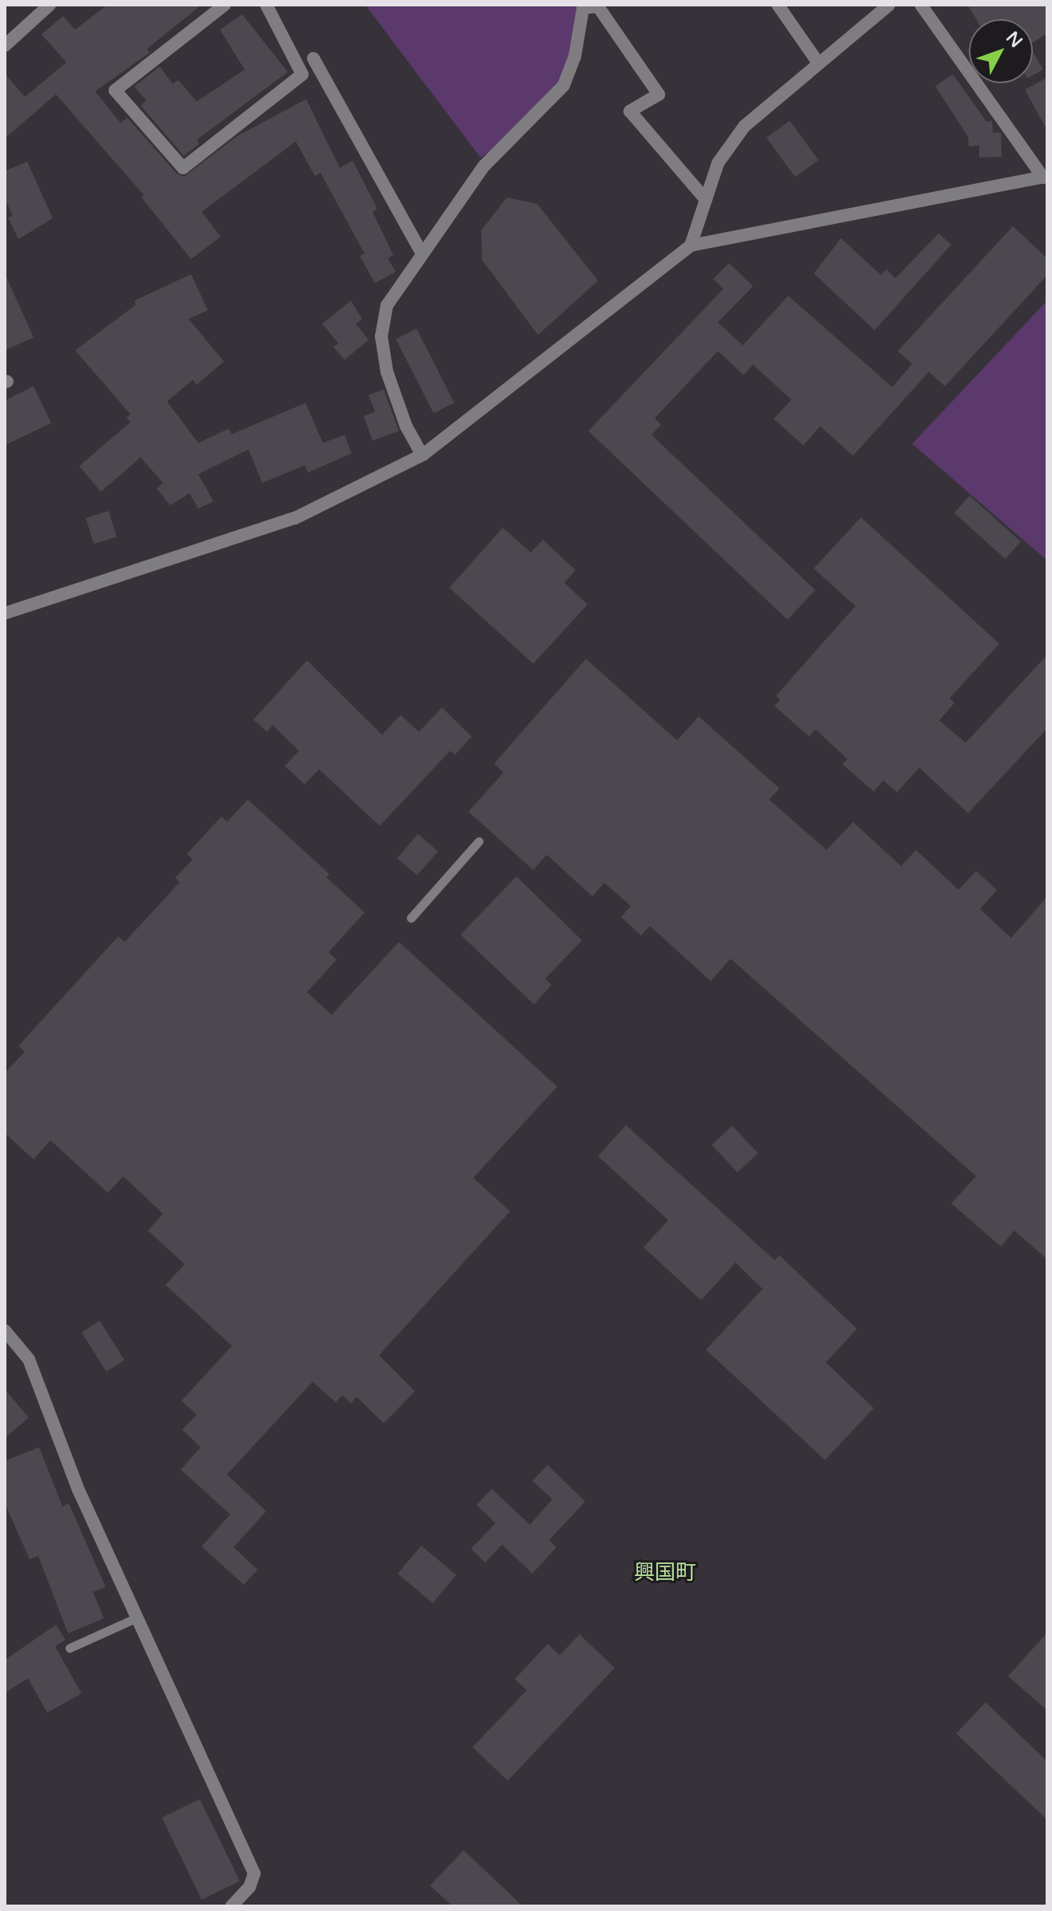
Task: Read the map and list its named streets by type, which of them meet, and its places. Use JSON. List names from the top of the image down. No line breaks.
{"districts":["興国町"],"north":"top right"}
